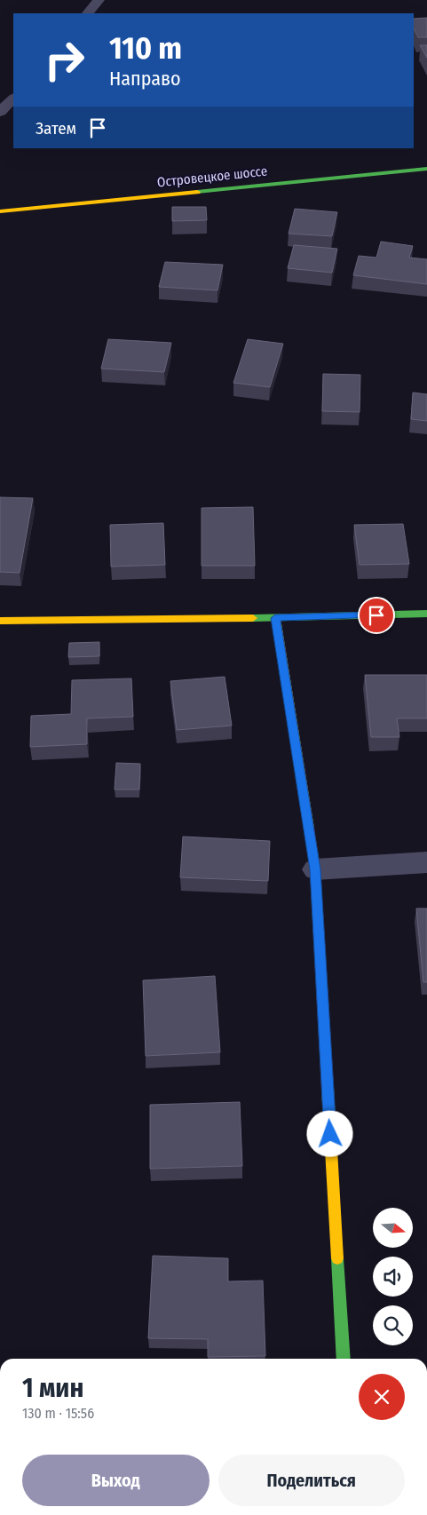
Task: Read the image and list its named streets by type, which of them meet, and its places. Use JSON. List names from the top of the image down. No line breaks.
{"streets":{"street":["Островецкое шоссе"]},"north":"right","page":{"turn":["110 m","Направо"],"then":"Затем","heading":["1 мин","130 m · 15:56"],"buttons":["Выход","Поделиться"]}}
